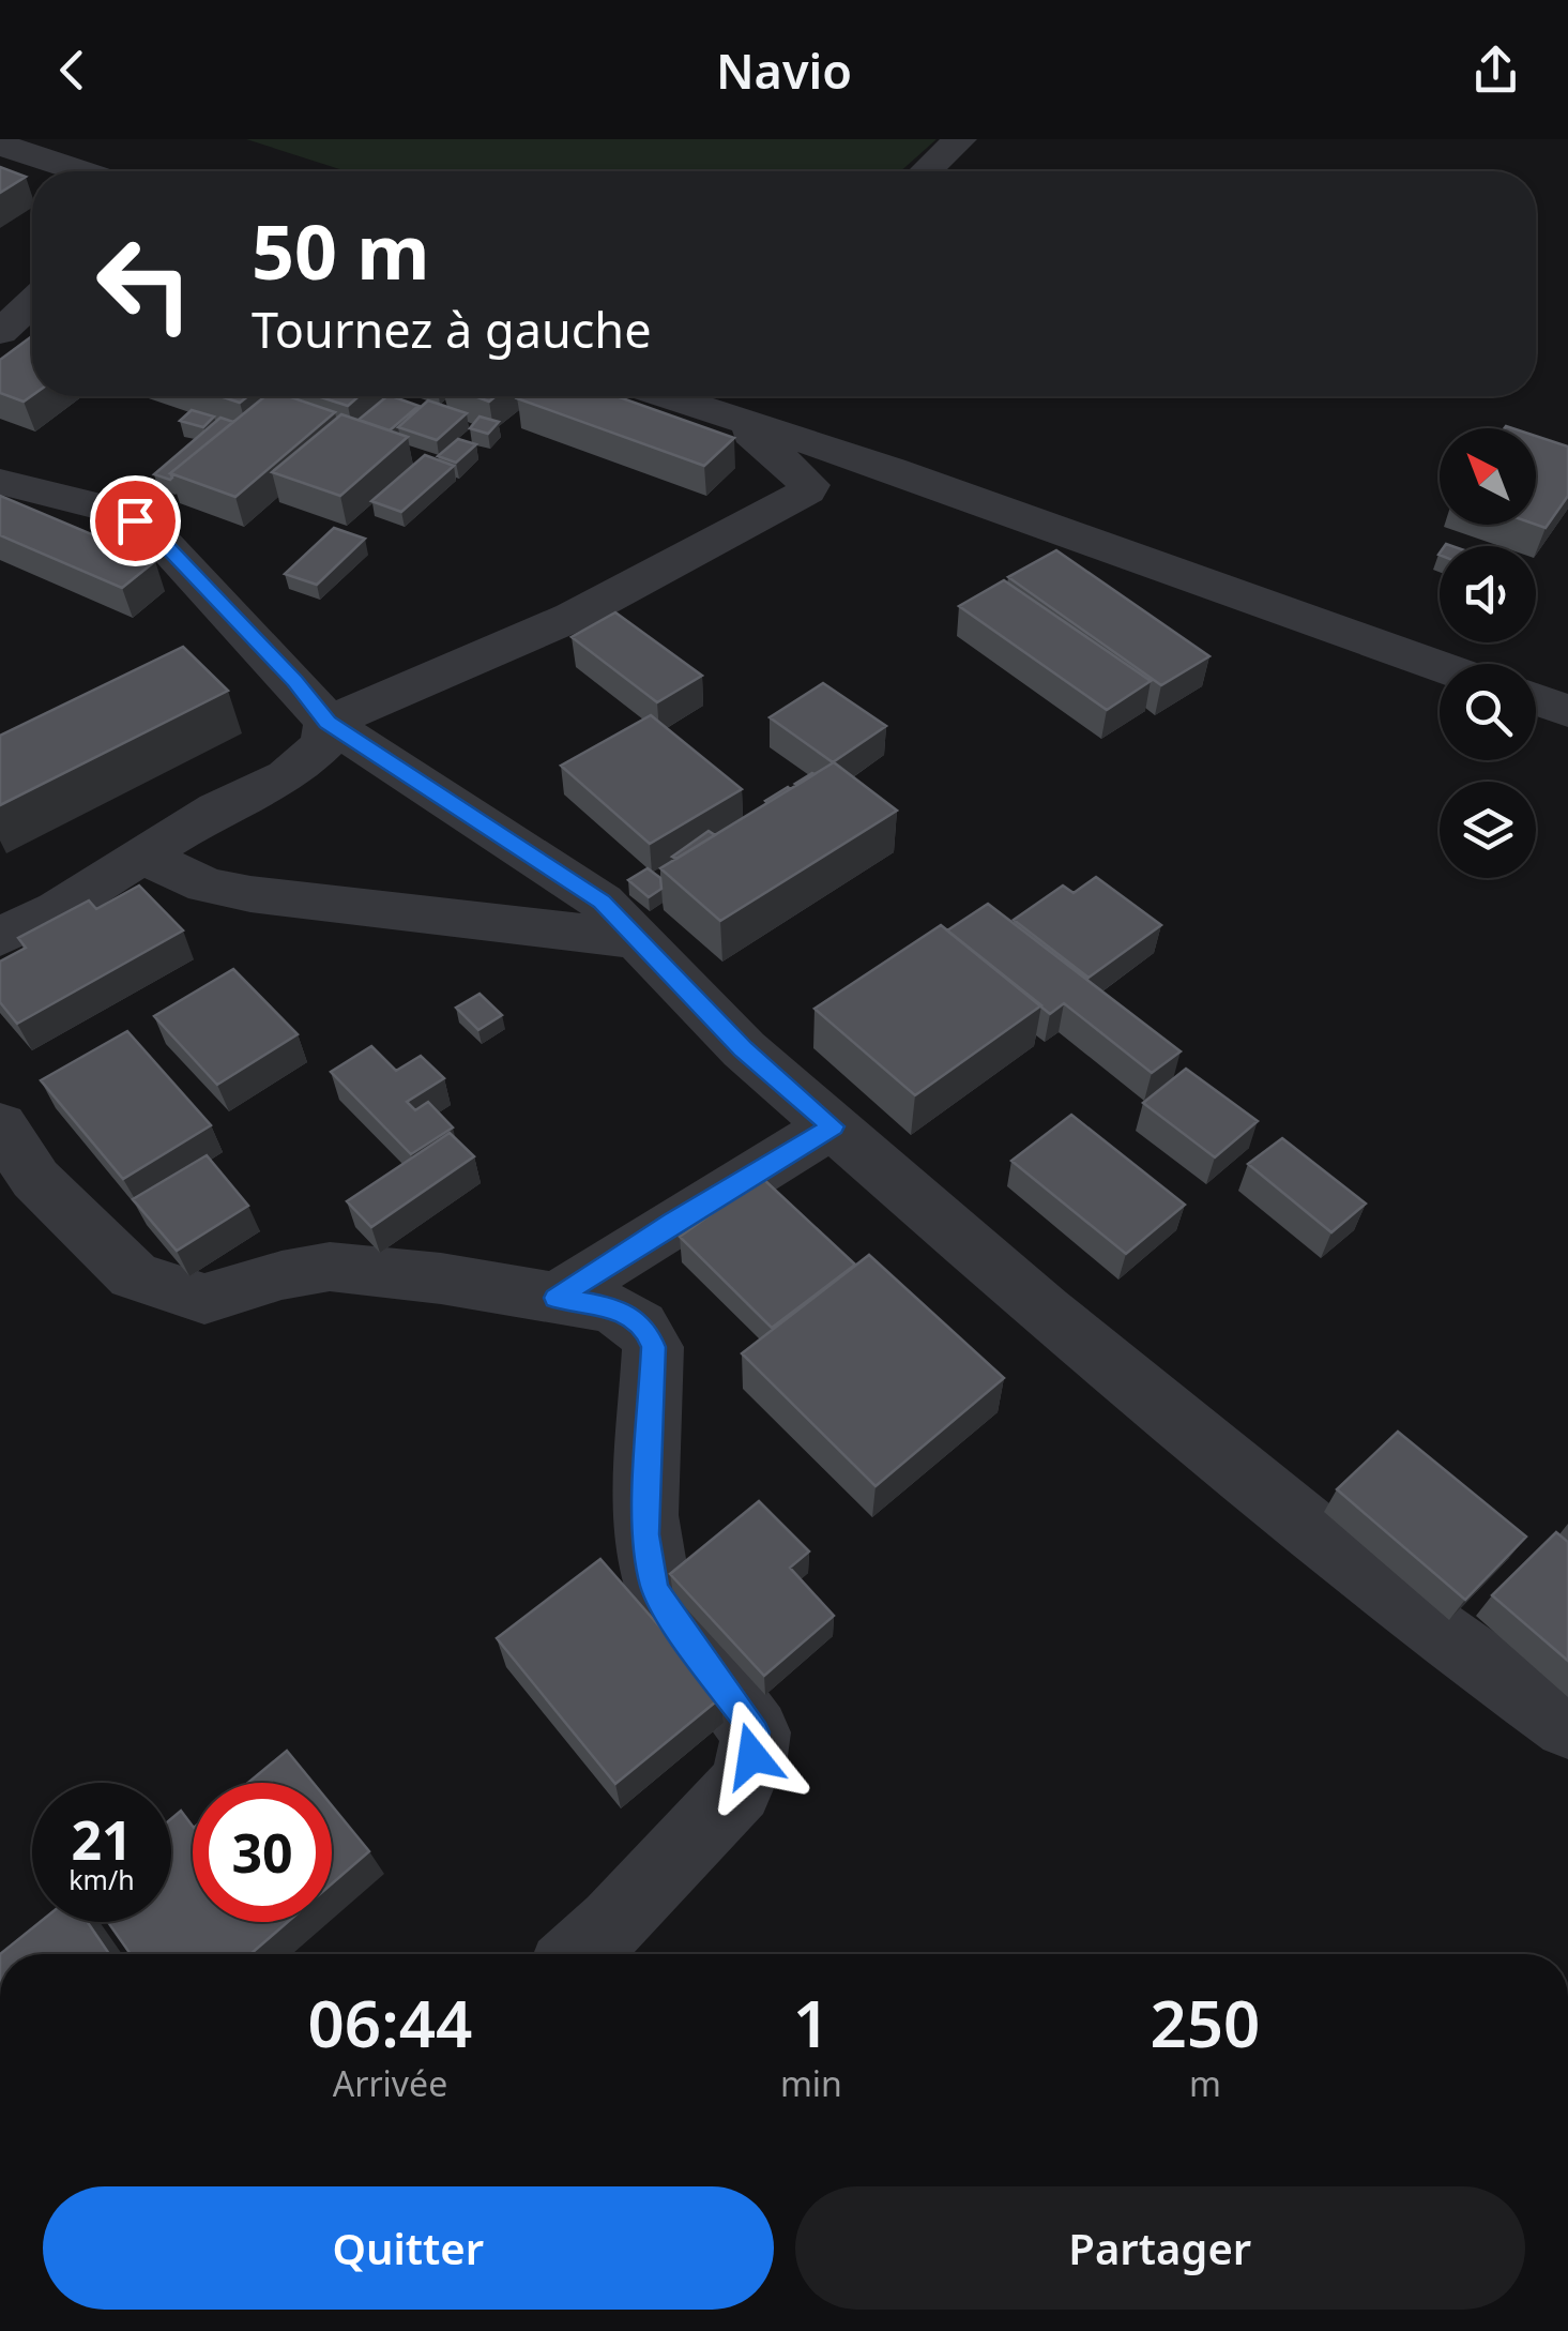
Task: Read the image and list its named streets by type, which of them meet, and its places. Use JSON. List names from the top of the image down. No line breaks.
{"north":"top left","page":{"header":"Navio","turn":["50 m","Tournez à gauche"],"speed":"21 km/h","limit":"30","eta":["06:44","Arrivée","1","min","250","m"],"buttons":["Quitter","Partager"]}}
